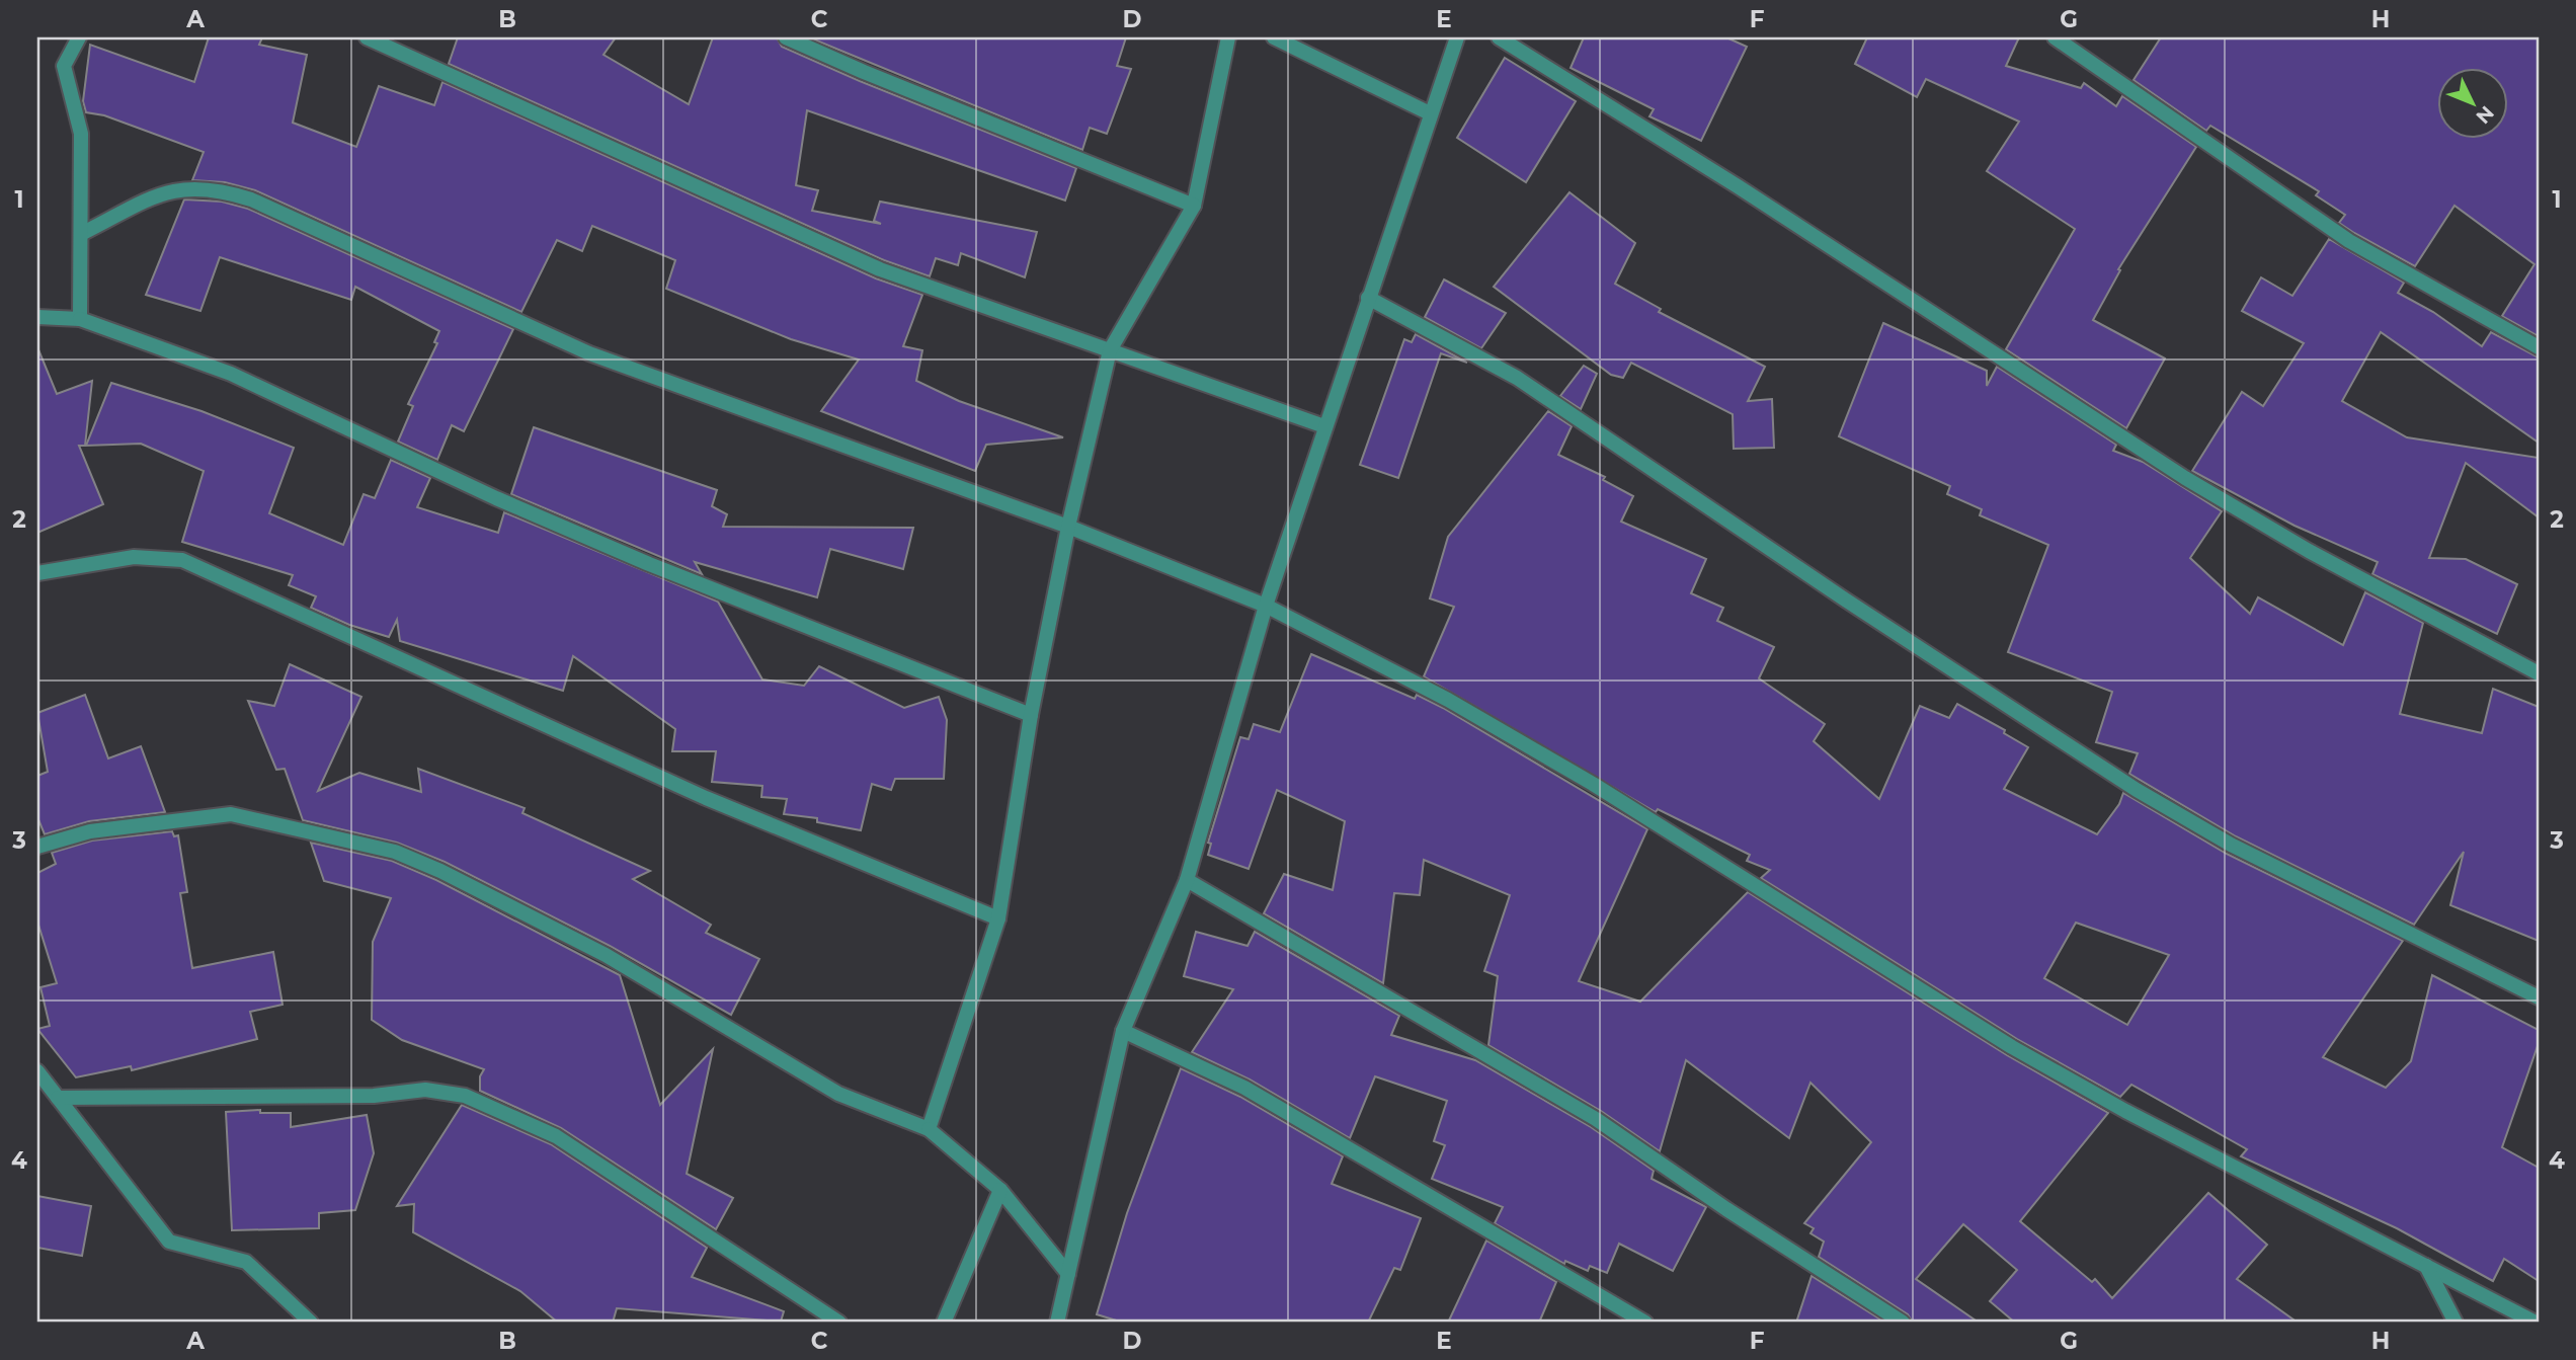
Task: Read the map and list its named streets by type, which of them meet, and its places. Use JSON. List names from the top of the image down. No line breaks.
{"north":"bottom right","grid":{"columns":["A","B","C","D","E","F","G","H"],"rows":["1","2","3","4"]}}
